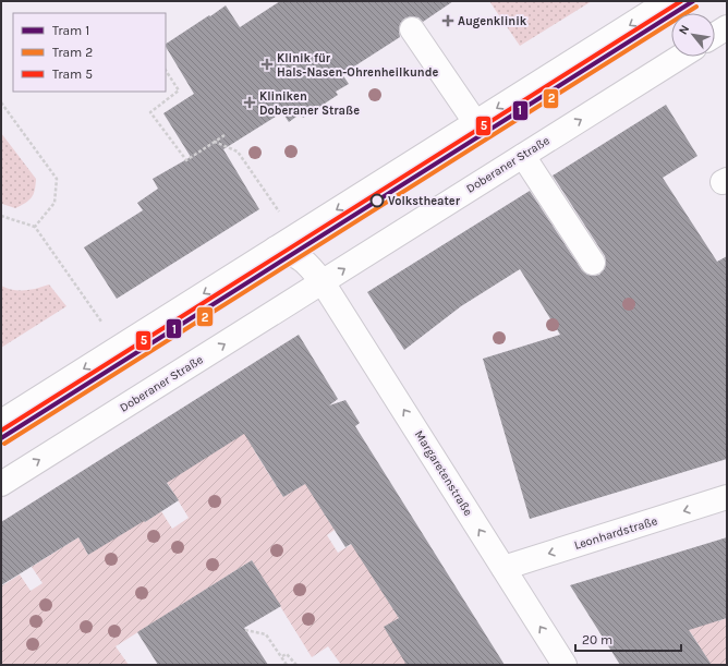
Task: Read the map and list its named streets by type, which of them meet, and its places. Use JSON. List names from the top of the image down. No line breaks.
{"streets":{"street":["Doberaner Straße","Margaretenstraße","Leonhardstraße"]},"crossings":[["Doberaner Straße","Margaretenstraße"],["Margaretenstraße","Leonhardstraße"]],"one_way":["Margaretenstraße","Leonhardstraße"],"places":{"health":["Augenklinik","Klinik für Hals-Nasen-Ohrenheilkunde","Kliniken Doberaner Straße"],"other":["Volkstheater"]},"lines":["tram line 1","tram line 5","tram line 2"],"legend":["Tram 1","Tram 2","Tram 5"],"scale_bar":"20 m","north":"top left"}
